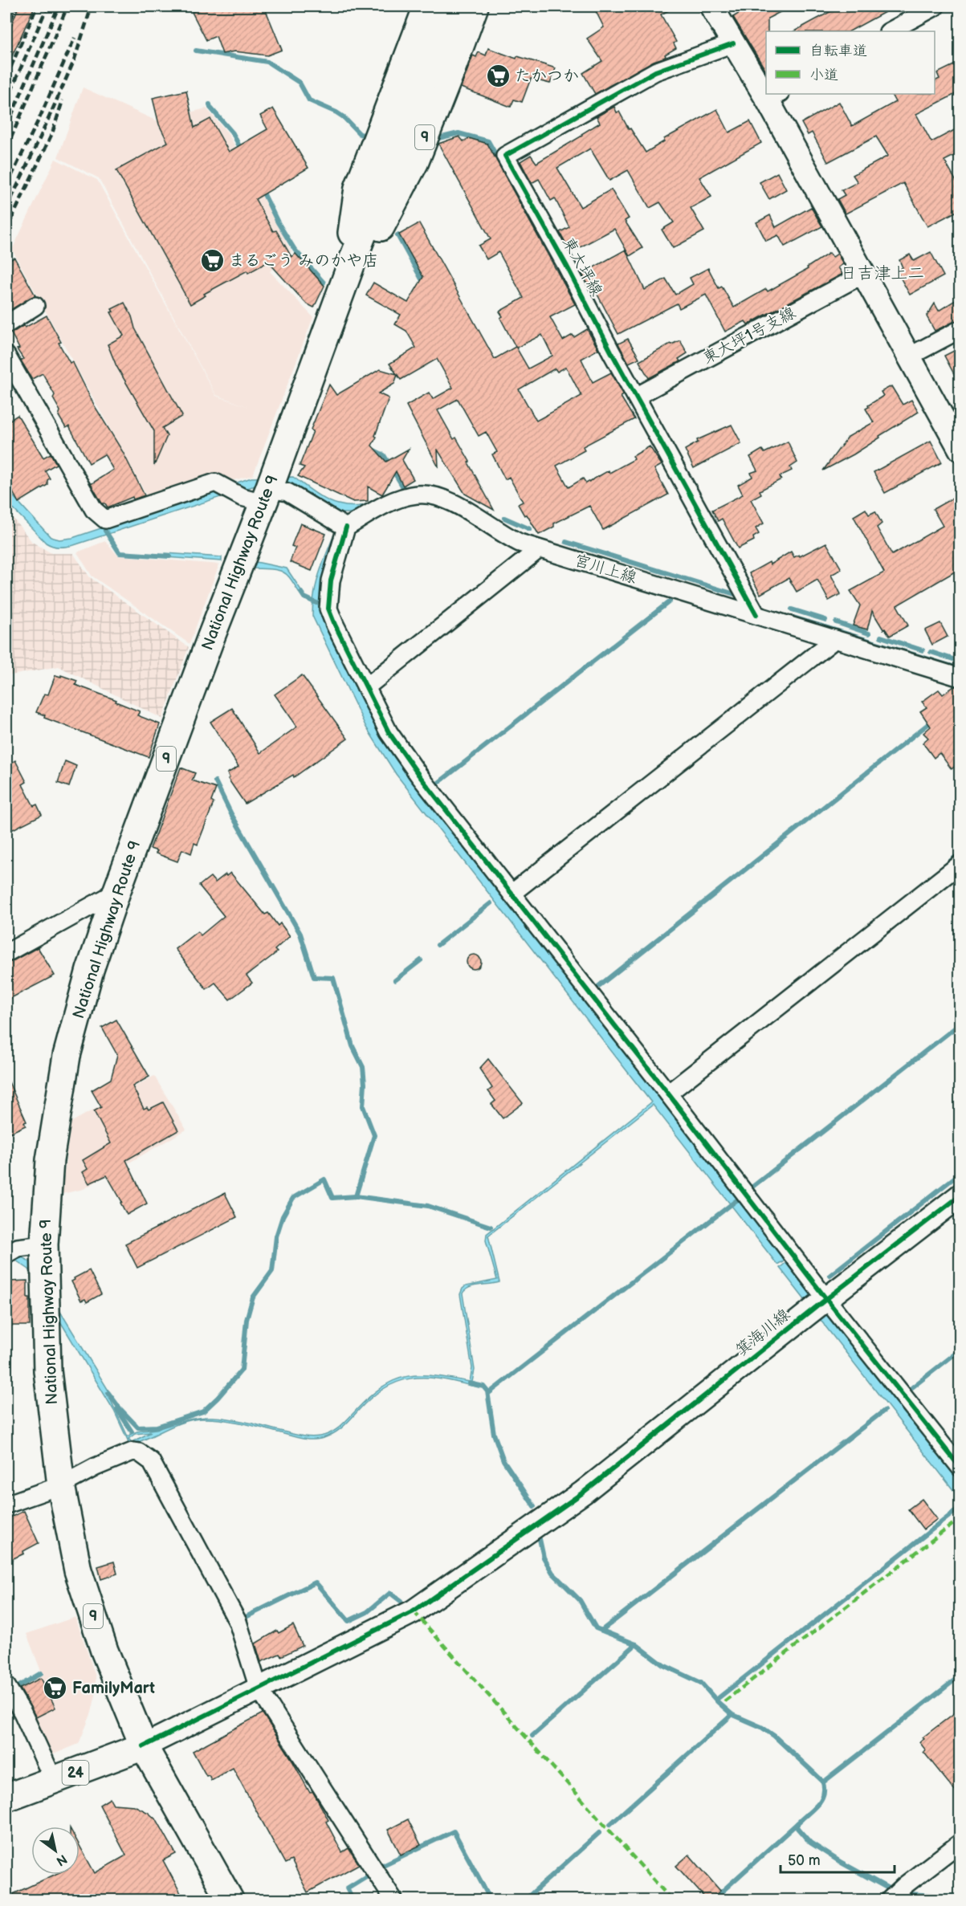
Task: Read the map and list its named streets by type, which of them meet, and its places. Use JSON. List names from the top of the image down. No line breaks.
{"streets":{"main road":["9","National Highway Route 9","24"],"street":["東大坪線","東大坪1号支線","宮川上線","箕海川線"]},"crossings":[["9","National Highway Route 9"],["東大坪線","東大坪1号支線"],["東大坪線","宮川上線"],["National Highway Route 9","箕海川線"],["National Highway Route 9","24"],["箕海川線","24"]],"districts":["日吉津上二"],"places":{"supermarket":["たかつか","まるごう みのかや店","FamilyMart"]},"legend":["自転車道","小道"],"scale_bar":"50 m","north":"bottom right"}
